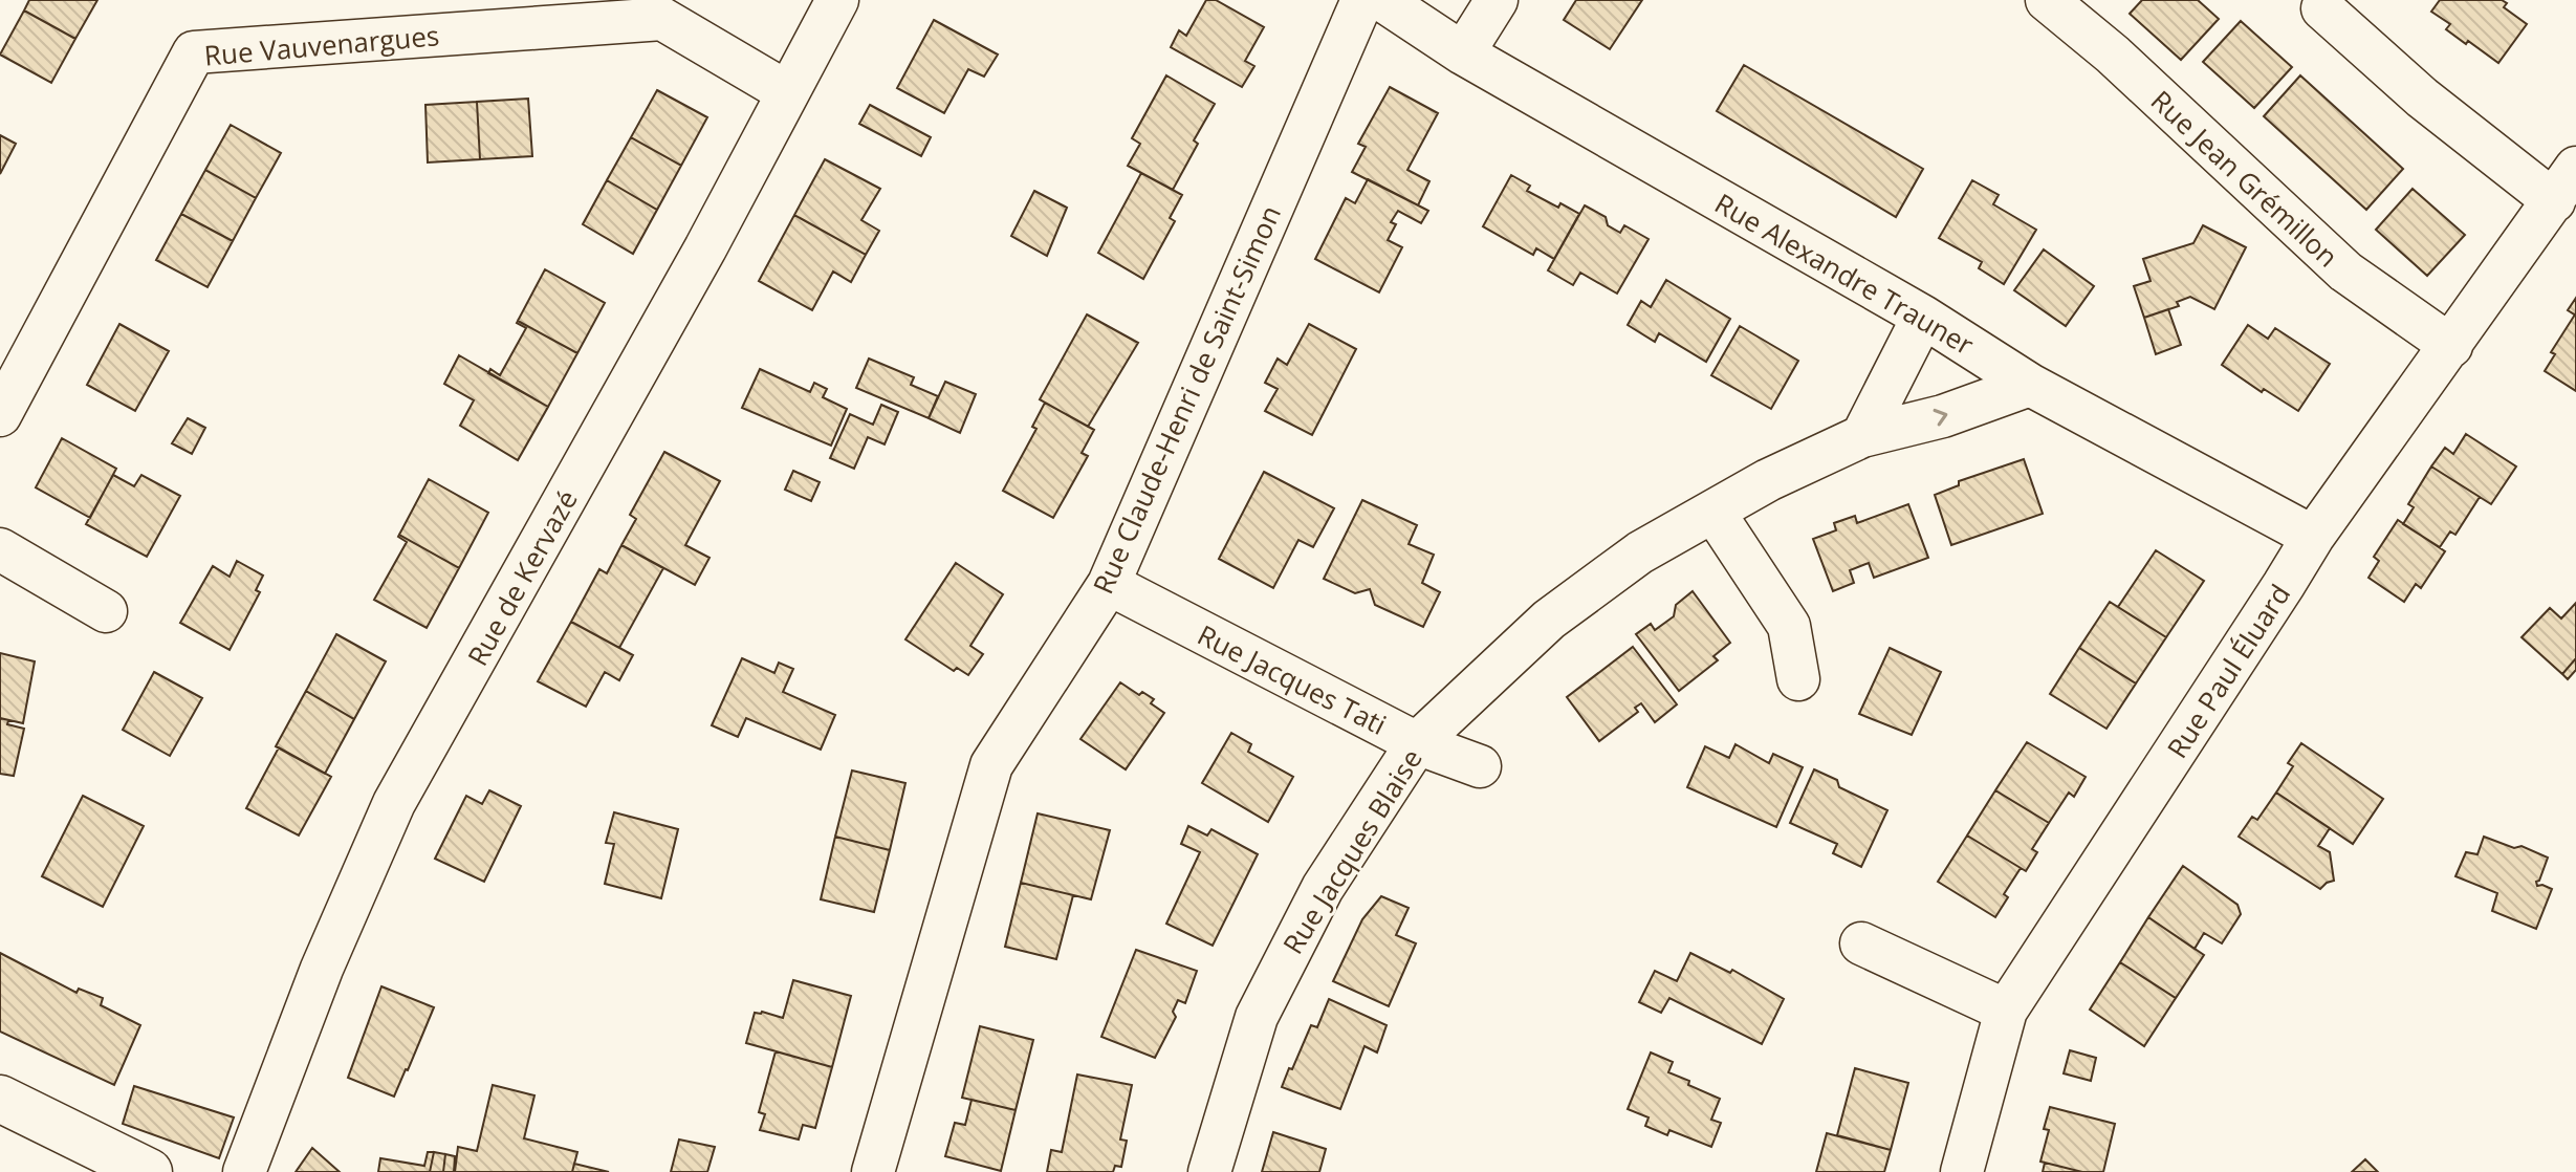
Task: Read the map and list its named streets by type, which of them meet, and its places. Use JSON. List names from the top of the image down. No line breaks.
{"streets":{"street":["Rue Vauvenargues","Rue Jean Grémillon","Rue Alexandre Trauner","Rue Claude-Henri de Saint-Simon","Rue de Kervazé","Rue Paul Éluard","Rue Jacques Tati","Rue Jacques Blaise"]},"crossings":[["Rue Vauvenargues","Rue de Kervazé"],["Rue Jean Grémillon","Rue Paul Éluard"],["Rue Alexandre Trauner","Rue Paul Éluard"],["Rue Alexandre Trauner","Rue Jacques Blaise"],["Rue Claude-Henri de Saint-Simon","Rue Jacques Tati"],["Rue Jacques Tati","Rue Jacques Blaise"]]}
